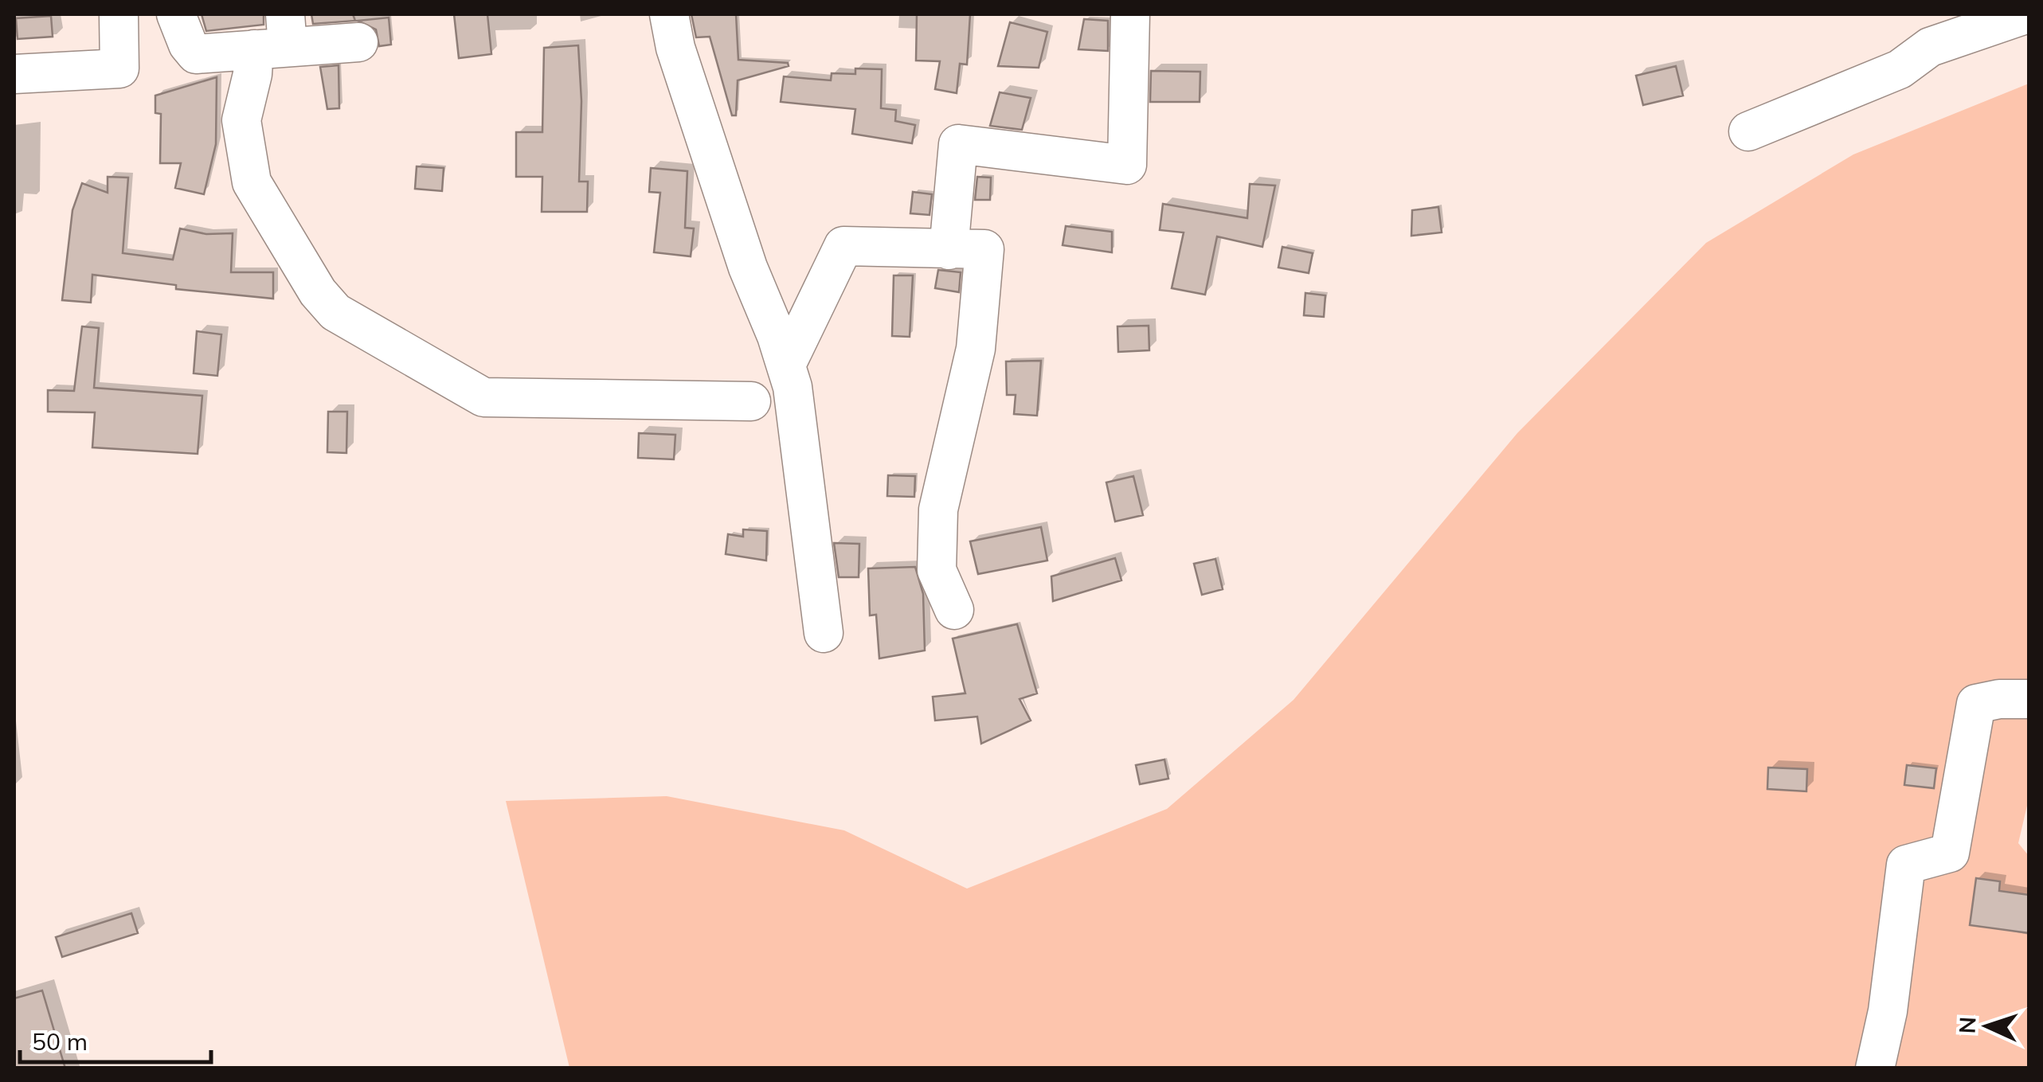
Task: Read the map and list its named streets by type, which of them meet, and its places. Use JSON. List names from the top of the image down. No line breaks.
{"scale_bar":"50 m","north":"left"}
